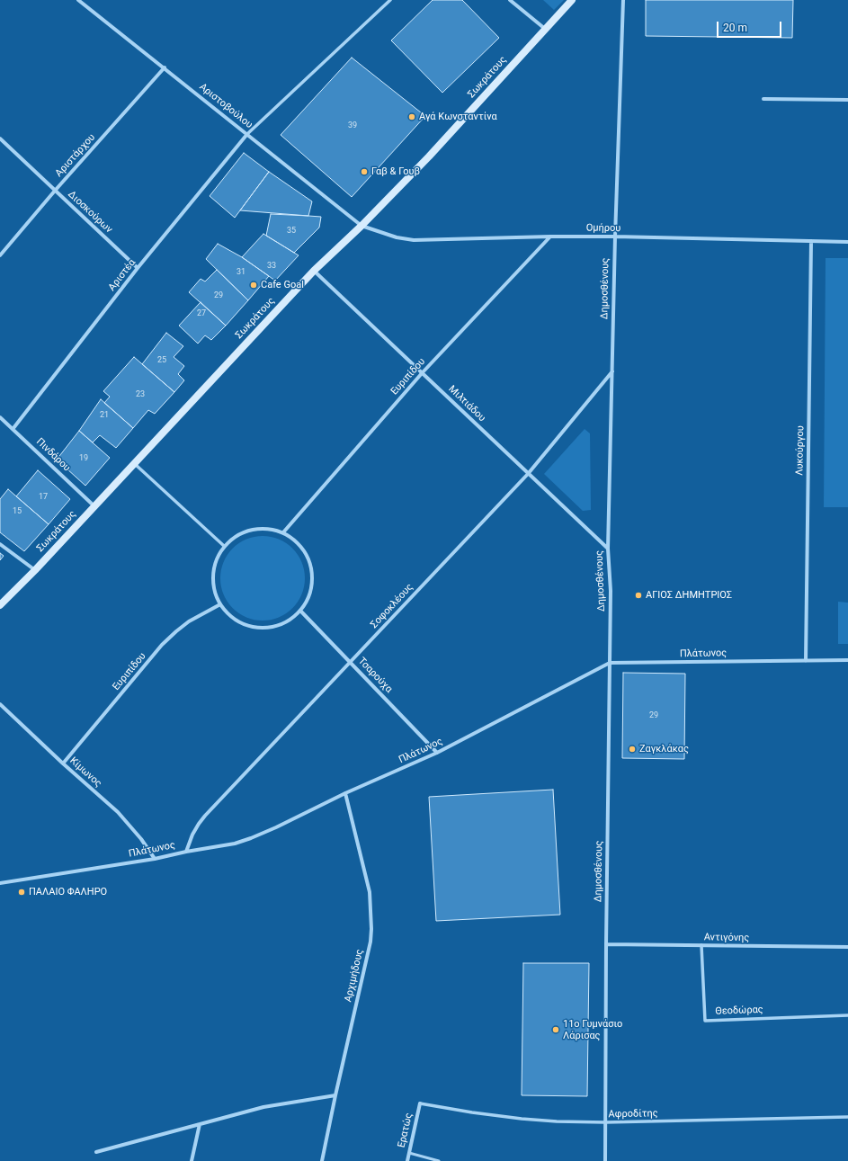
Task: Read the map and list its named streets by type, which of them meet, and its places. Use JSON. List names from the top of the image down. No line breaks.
{"streets":{"main road":["Σωκράτους"],"street":["Αριστοβούλου","Αριστάρχου","Διοσκούρων","Ομήρου","Αριστέα","Δημοσθένους","Ευριπίδου","Μιλτιάδου","Λυκούργου","Πινδάρου","Σοφοκλέους","Πλάτωνος","Τσαρούχα","Κίμωνος","Αντιγόνης","Αρχιμήδους","Θεοδώρας","Αφροδίτης","Ερατώς"]},"crossings":[["Σωκράτους","Αριστοβούλου"],["Σωκράτους","Ομήρου"],["Σωκράτους","Μιλτιάδου"],["Σωκράτους","Πινδάρου"],["Αριστοβούλου","Αριστάρχου"],["Αριστοβούλου","Ομήρου"],["Αριστοβούλου","Αριστέα"],["Αριστάρχου","Διοσκούρων"],["Διοσκούρων","Αριστέα"],["Ομήρου","Δημοσθένους"],["Ομήρου","Ευριπίδου"],["Ομήρου","Λυκούργου"],["Αριστέα","Πινδάρου"],["Δημοσθένους","Μιλτιάδου"],["Δημοσθένους","Σοφοκλέους"],["Δημοσθένους","Πλάτωνος"],["Δημοσθένους","Αντιγόνης"],["Δημοσθένους","Αφροδίτης"],["Ευριπίδου","Μιλτιάδου"],["Ευριπίδου","Τσαρούχα"],["Ευριπίδου","Κίμωνος"],["Μιλτιάδου","Σοφοκλέους"],["Λυκούργου","Πλάτωνος"],["Σοφοκλέους","Πλάτωνος"],["Σοφοκλέους","Τσαρούχα"],["Πλάτωνος","Τσαρούχα"],["Πλάτωνος","Κίμωνος"],["Πλάτωνος","Αρχιμήδους"],["Αντιγόνης","Θεοδώρας"],["Αφροδίτης","Ερατώς"]],"places":["Αγά Κωνσταντίνα","Γαβ & Γουβ","Cafe Goal","ΑΓΙΟΣ ΔΗΜΗΤΡΙΟΣ","Ζαγκλάκας","ΠΑΛΑΙΟ ΦΑΛΗΡΟ","11ο Γυμνάσιο Λάρισας"],"house_numbers":["39","35","33","31","29","27","25","23","21","19","17","15","29"],"scale_bar":"20 m"}
